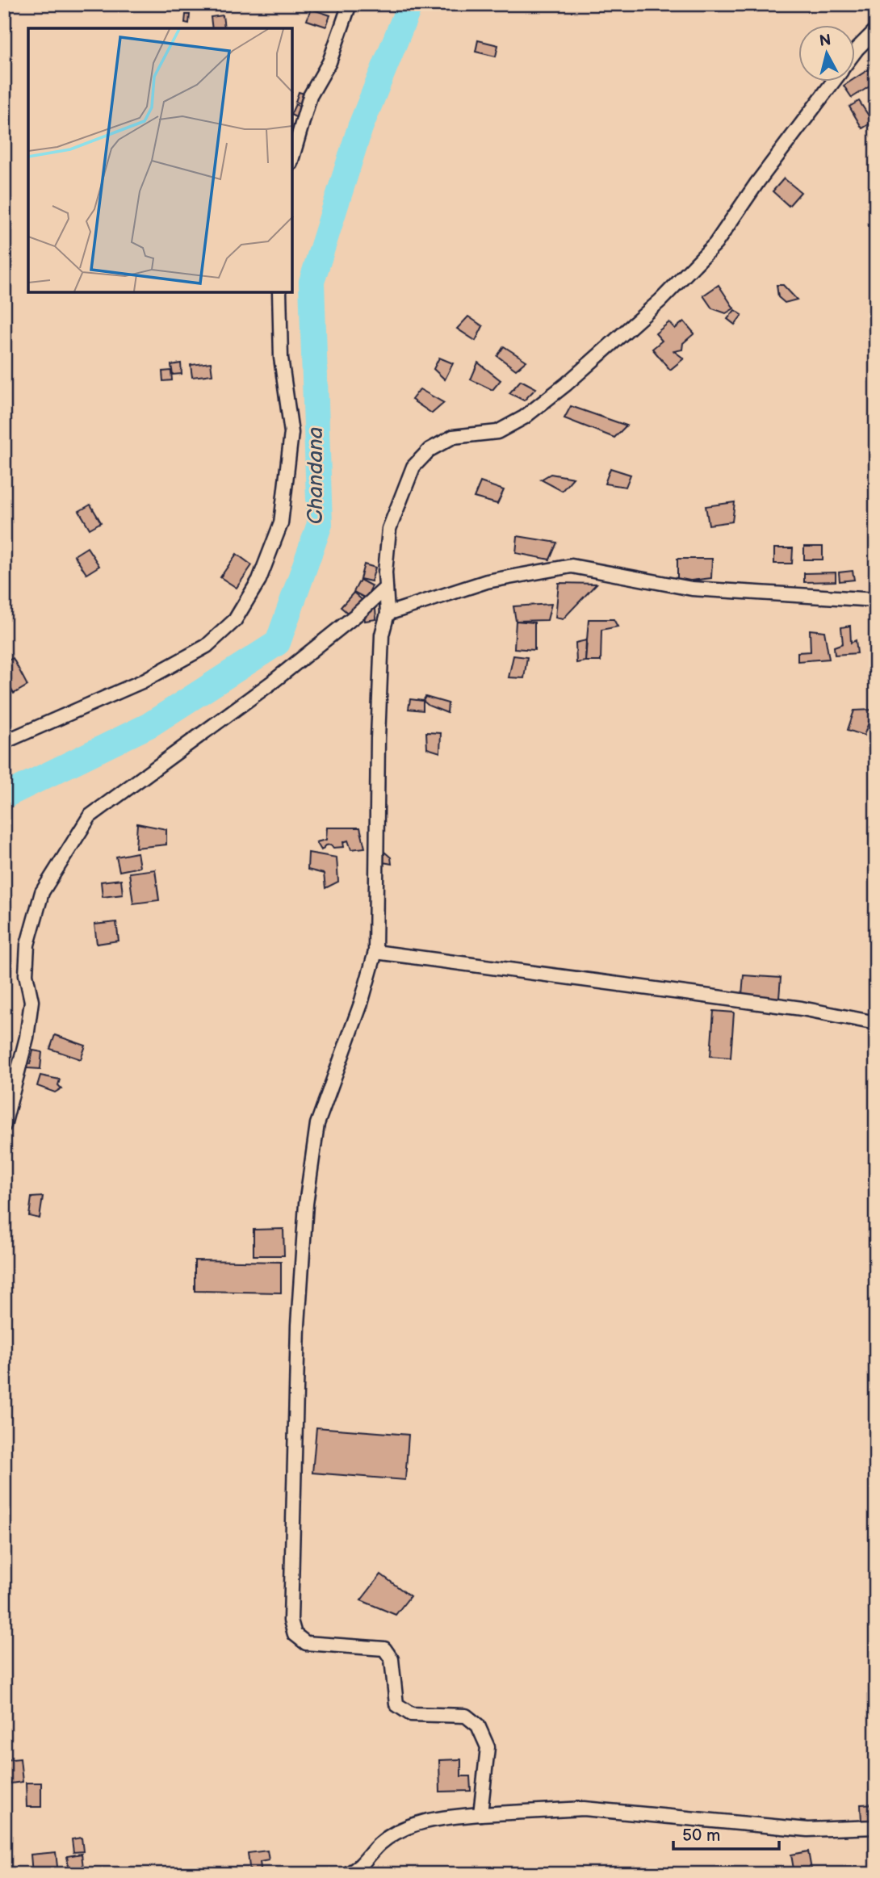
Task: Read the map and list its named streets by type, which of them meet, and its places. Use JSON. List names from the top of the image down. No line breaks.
{"water":["Chandana"],"scale_bar":"50 m","north":"top"}
